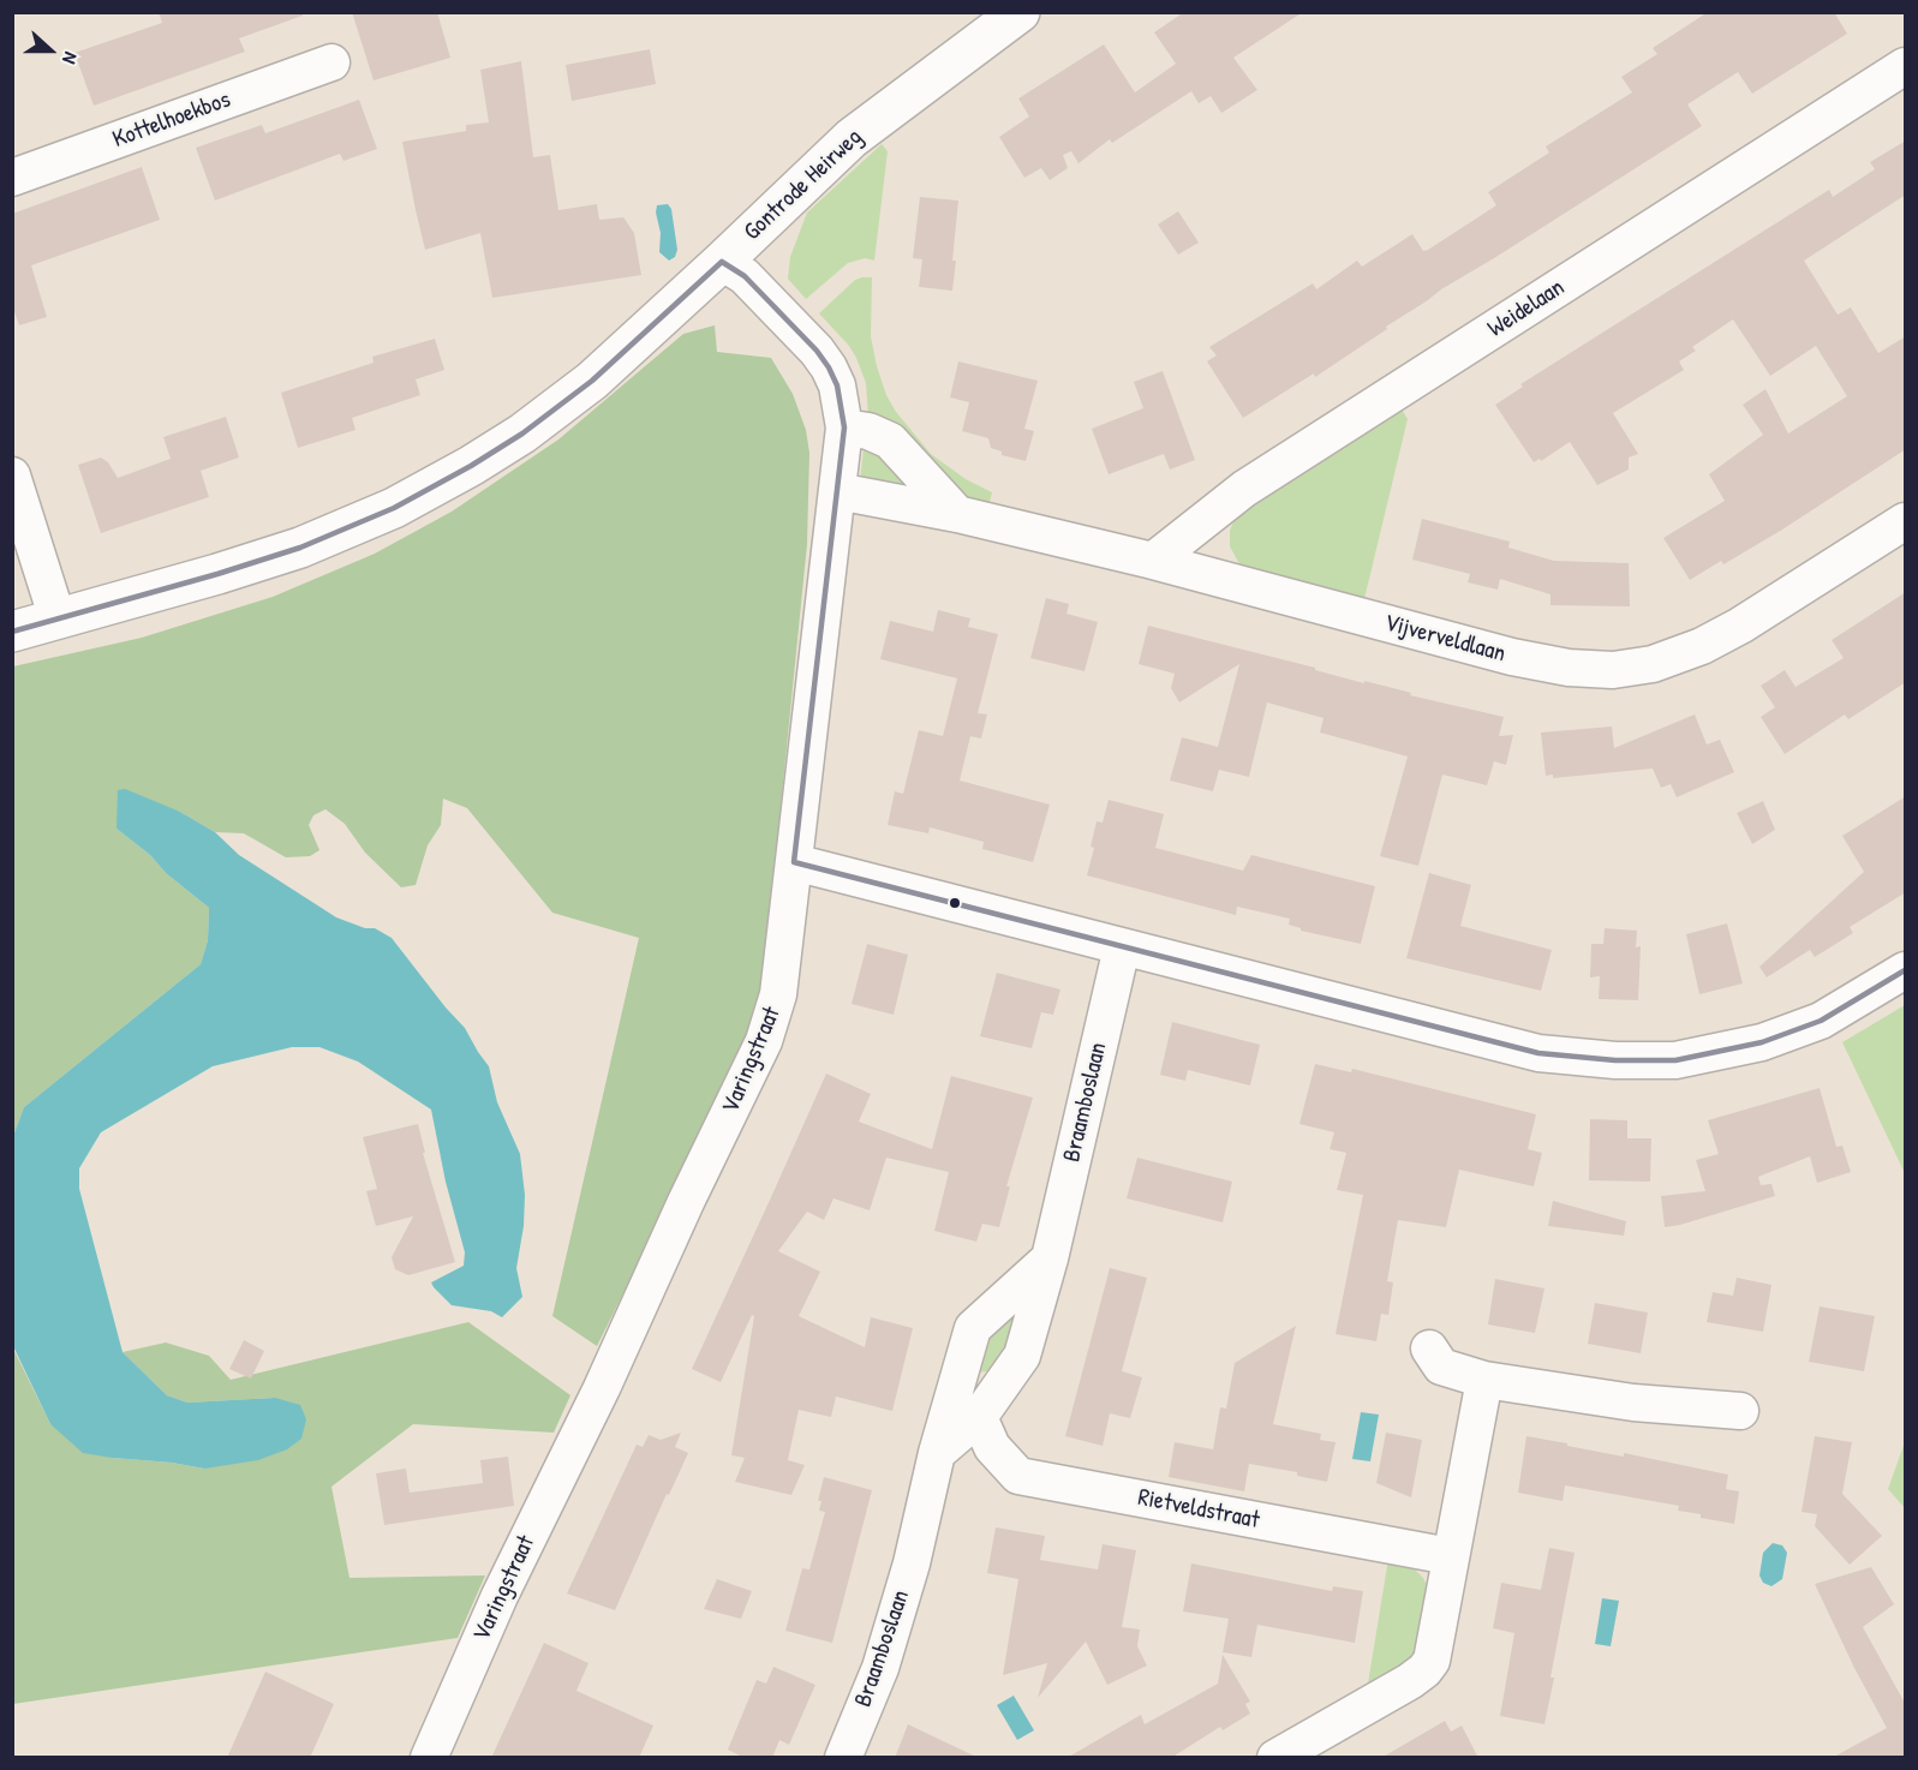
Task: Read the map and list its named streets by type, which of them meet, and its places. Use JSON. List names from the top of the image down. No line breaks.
{"streets":{"street":["Kottelhoekbos","Gontrode Heirweg","Weidelaan","Vijverveldlaan","Varingstraat","Braamboslaan","Rietveldstraat"]},"crossings":[["Gontrode Heirweg","Varingstraat"],["Weidelaan","Vijverveldlaan"],["Vijverveldlaan","Varingstraat"],["Braamboslaan","Rietveldstraat"]],"north":"right"}
